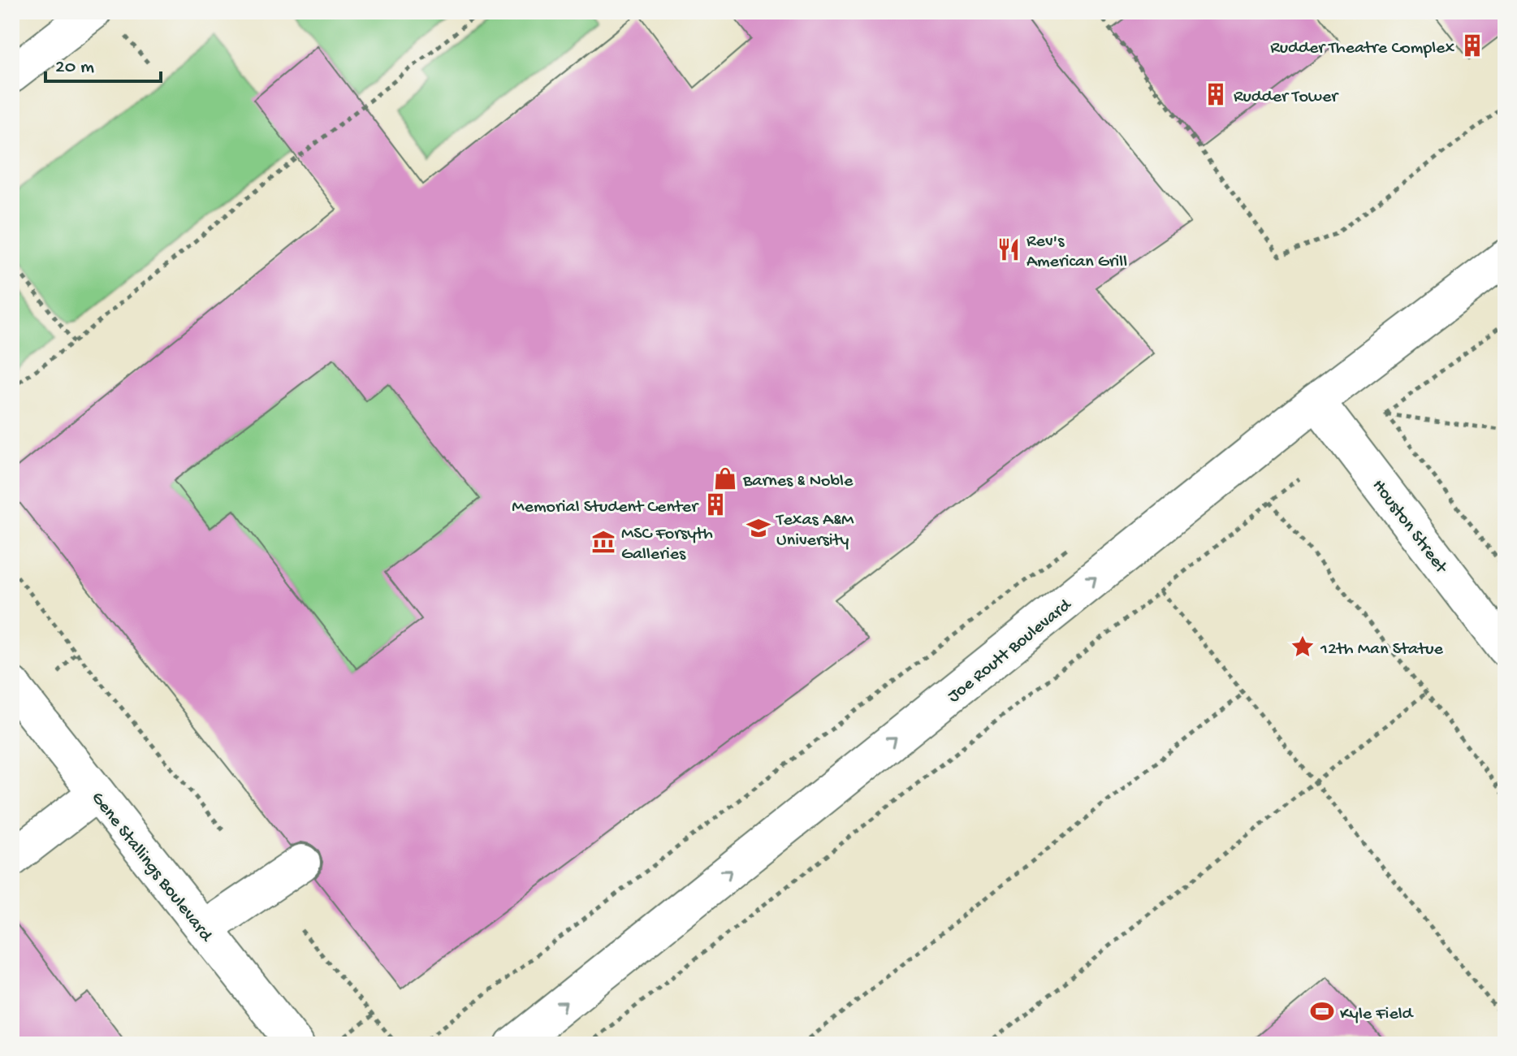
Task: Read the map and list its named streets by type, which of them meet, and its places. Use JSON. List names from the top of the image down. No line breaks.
{"streets":{"street":["Houston Street","Joe Routt Boulevard","Gene Stallings Boulevard"]},"crossings":[["Houston Street","Joe Routt Boulevard"]],"one_way":["Joe Routt Boulevard"],"places":{"building":["Rudder Theatre Complex","Rudder Tower","Memorial Student Center"],"restaurant":["Rev's American Grill"],"shop":["Barnes & Noble"],"school or university":["Texas A&M University"],"museum":["MSC Forsyth Galleries"],"place":["12th Man Statue"],"sports":["Kyle Field"]},"scale_bar":"20 m"}
